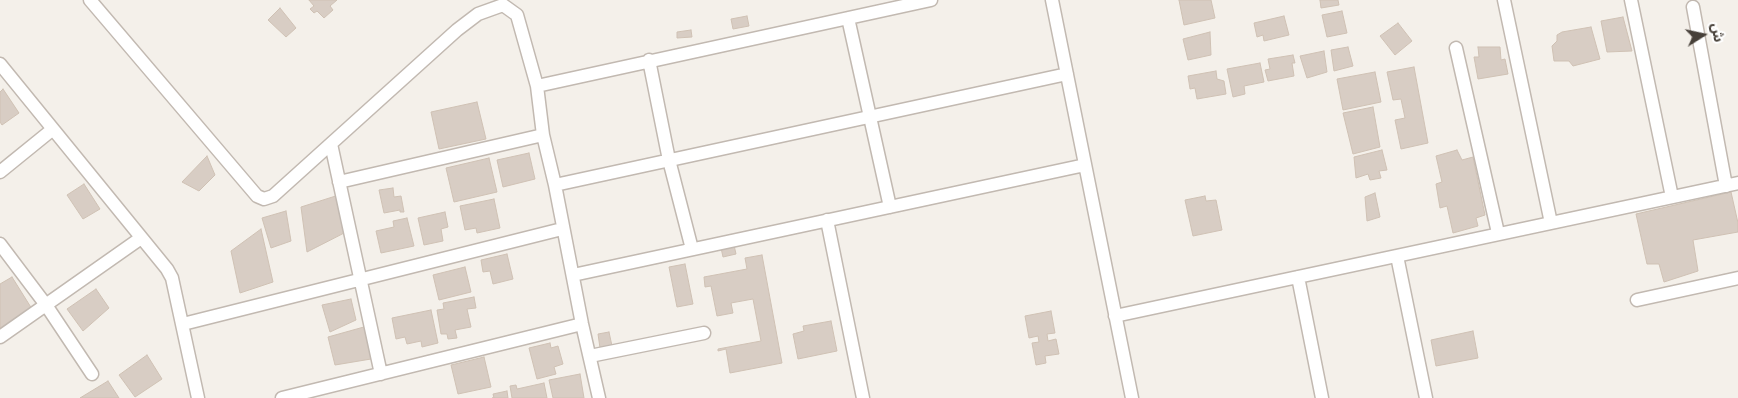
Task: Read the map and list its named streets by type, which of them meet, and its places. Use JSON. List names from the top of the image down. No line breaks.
{"north":"right"}
